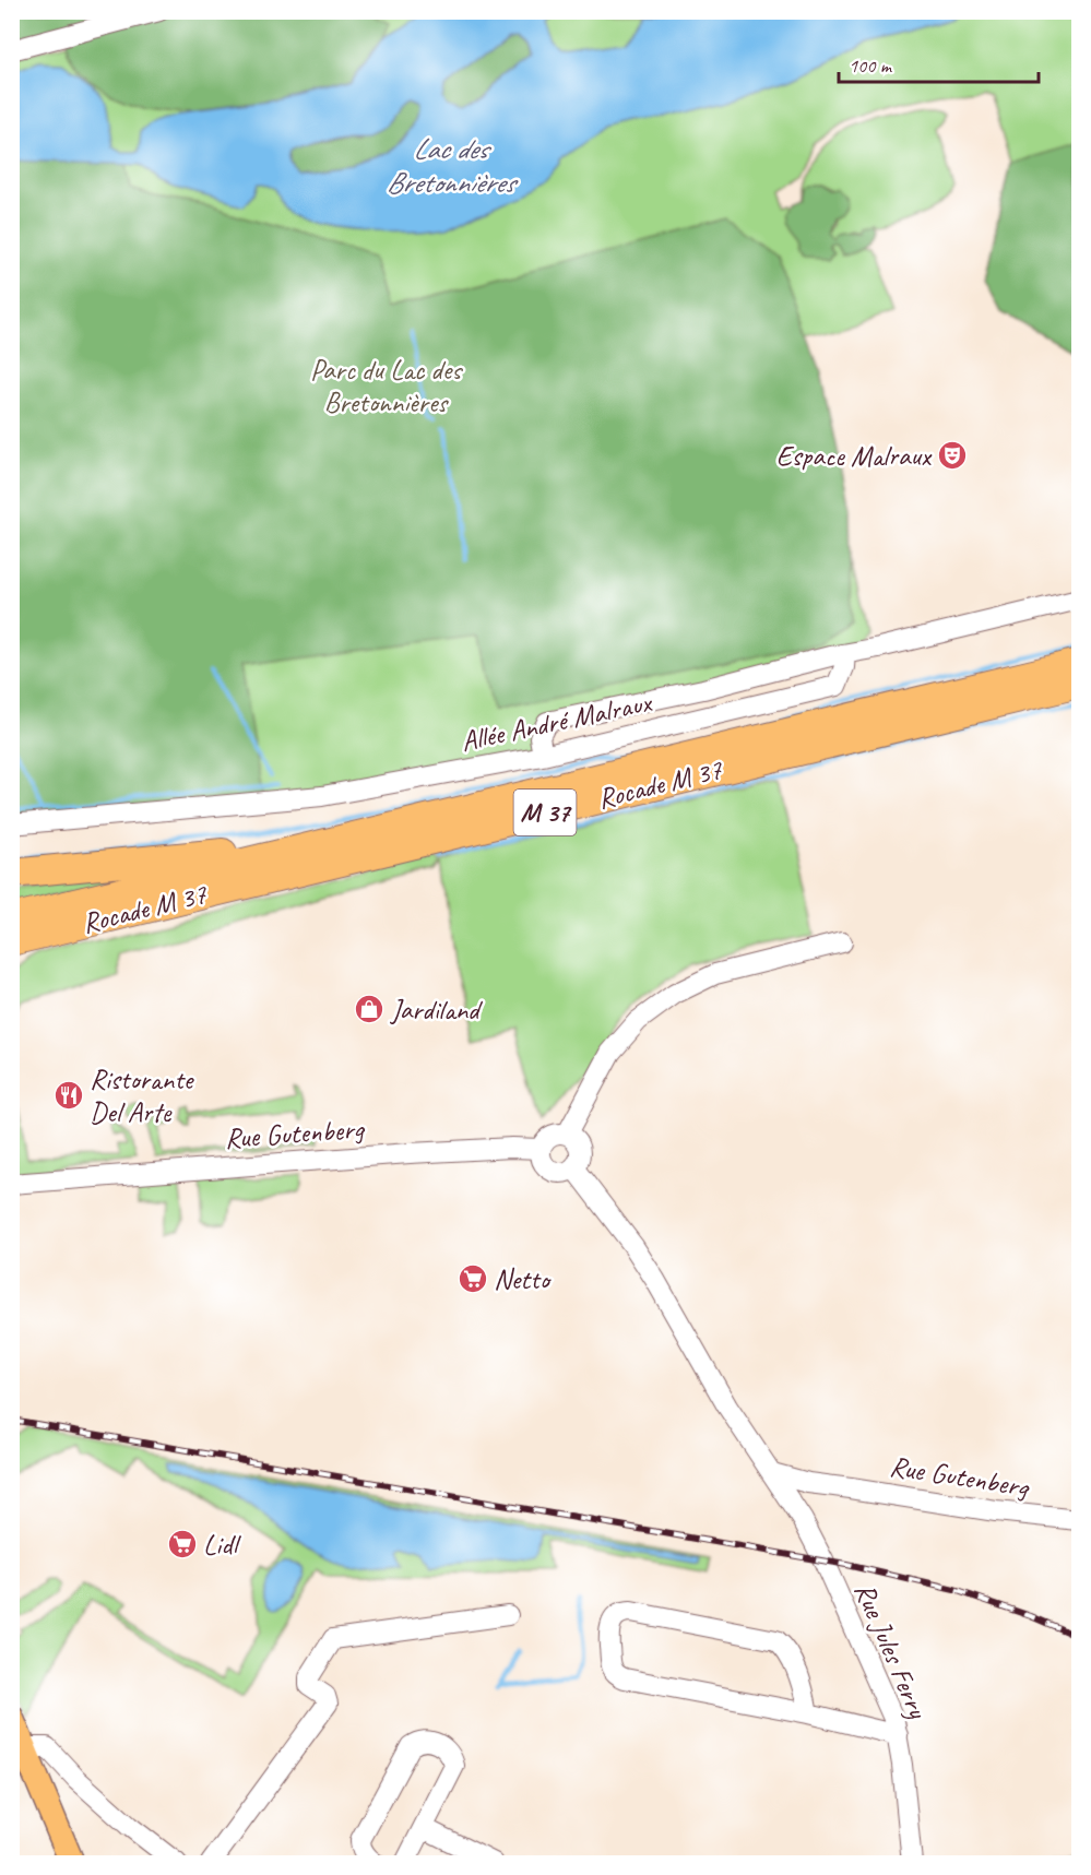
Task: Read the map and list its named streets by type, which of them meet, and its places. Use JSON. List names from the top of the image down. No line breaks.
{"streets":{"highway":["Rocade M 37","M 37"],"street":["Allée André Malraux","Rue Gutenberg","Rue Jules Ferry"]},"crossings":[["Rocade M 37","M 37"],["Rue Gutenberg","Rue Jules Ferry"]],"water":["Lac des Bretonnières"],"parks":["Parc du Lac des Bretonnières"],"places":{"theatre":["Espace Malraux"],"shop":["Jardiland"],"restaurant":["Ristorante Del Arte"],"supermarket":["Netto","Lidl"]},"scale_bar":"100 m"}
